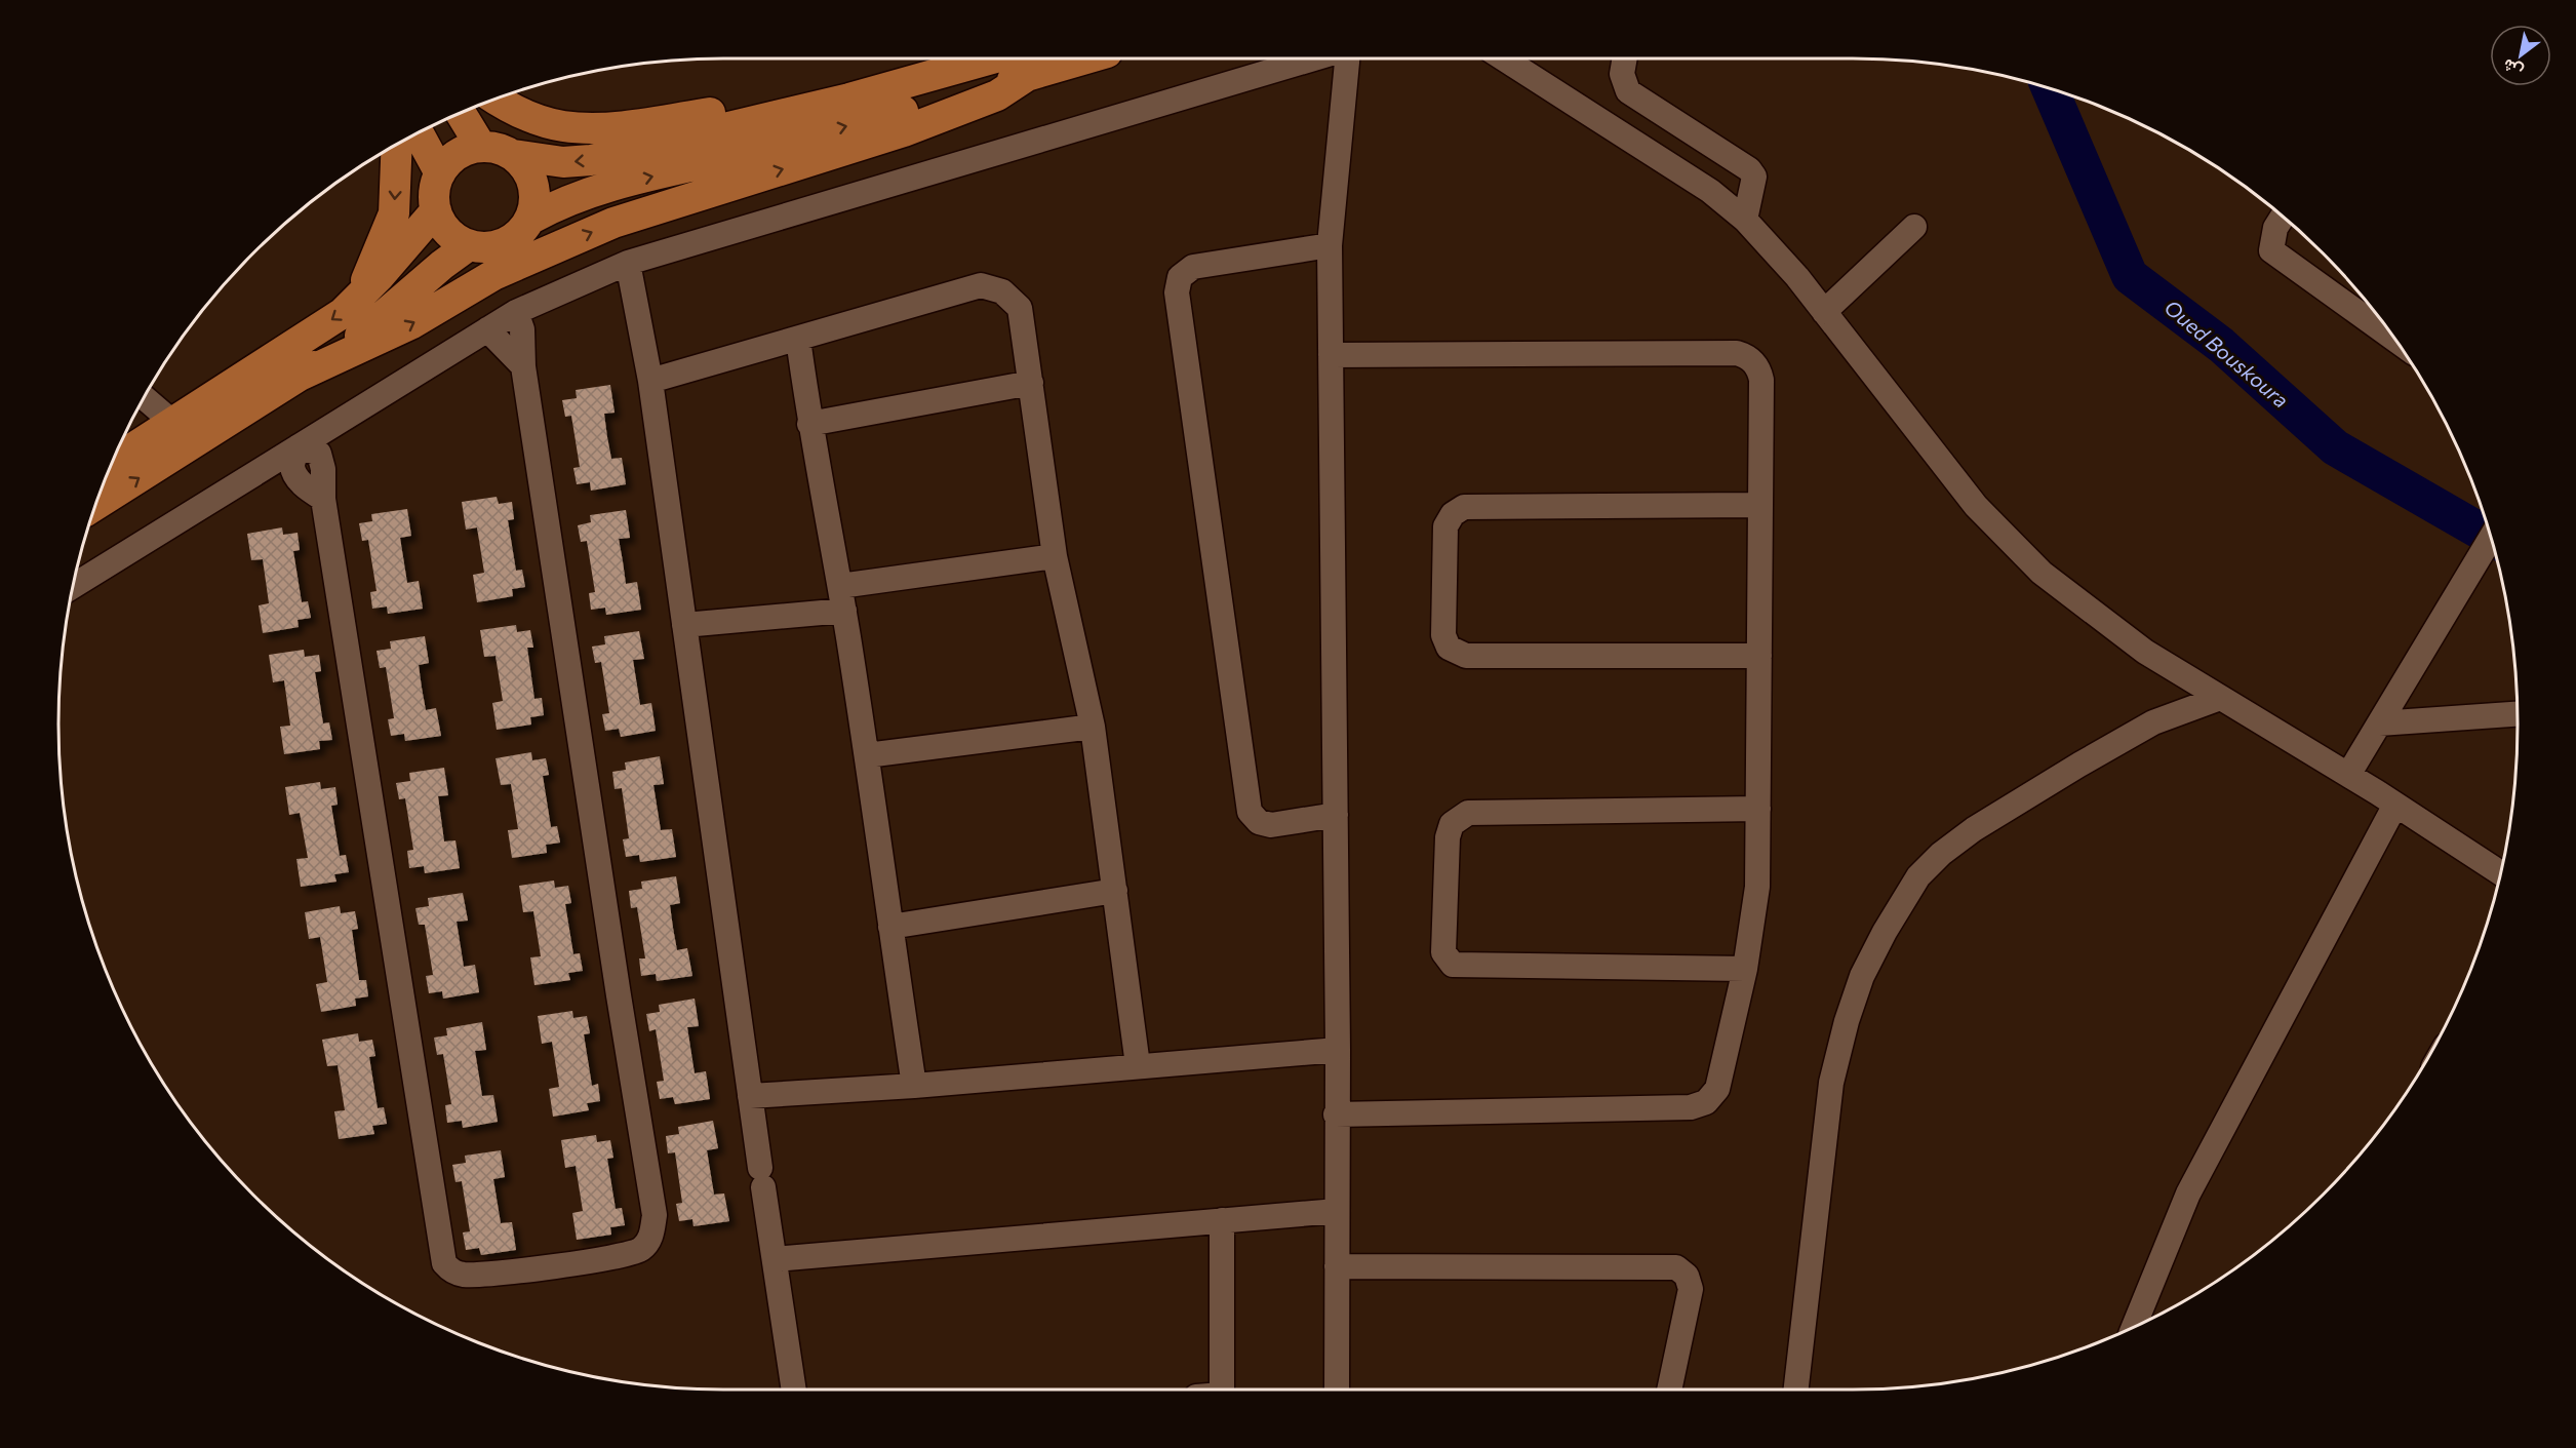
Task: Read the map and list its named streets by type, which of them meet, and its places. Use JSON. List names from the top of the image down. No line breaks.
{"water":["Oued Bouskoura"],"north":"bottom left"}
